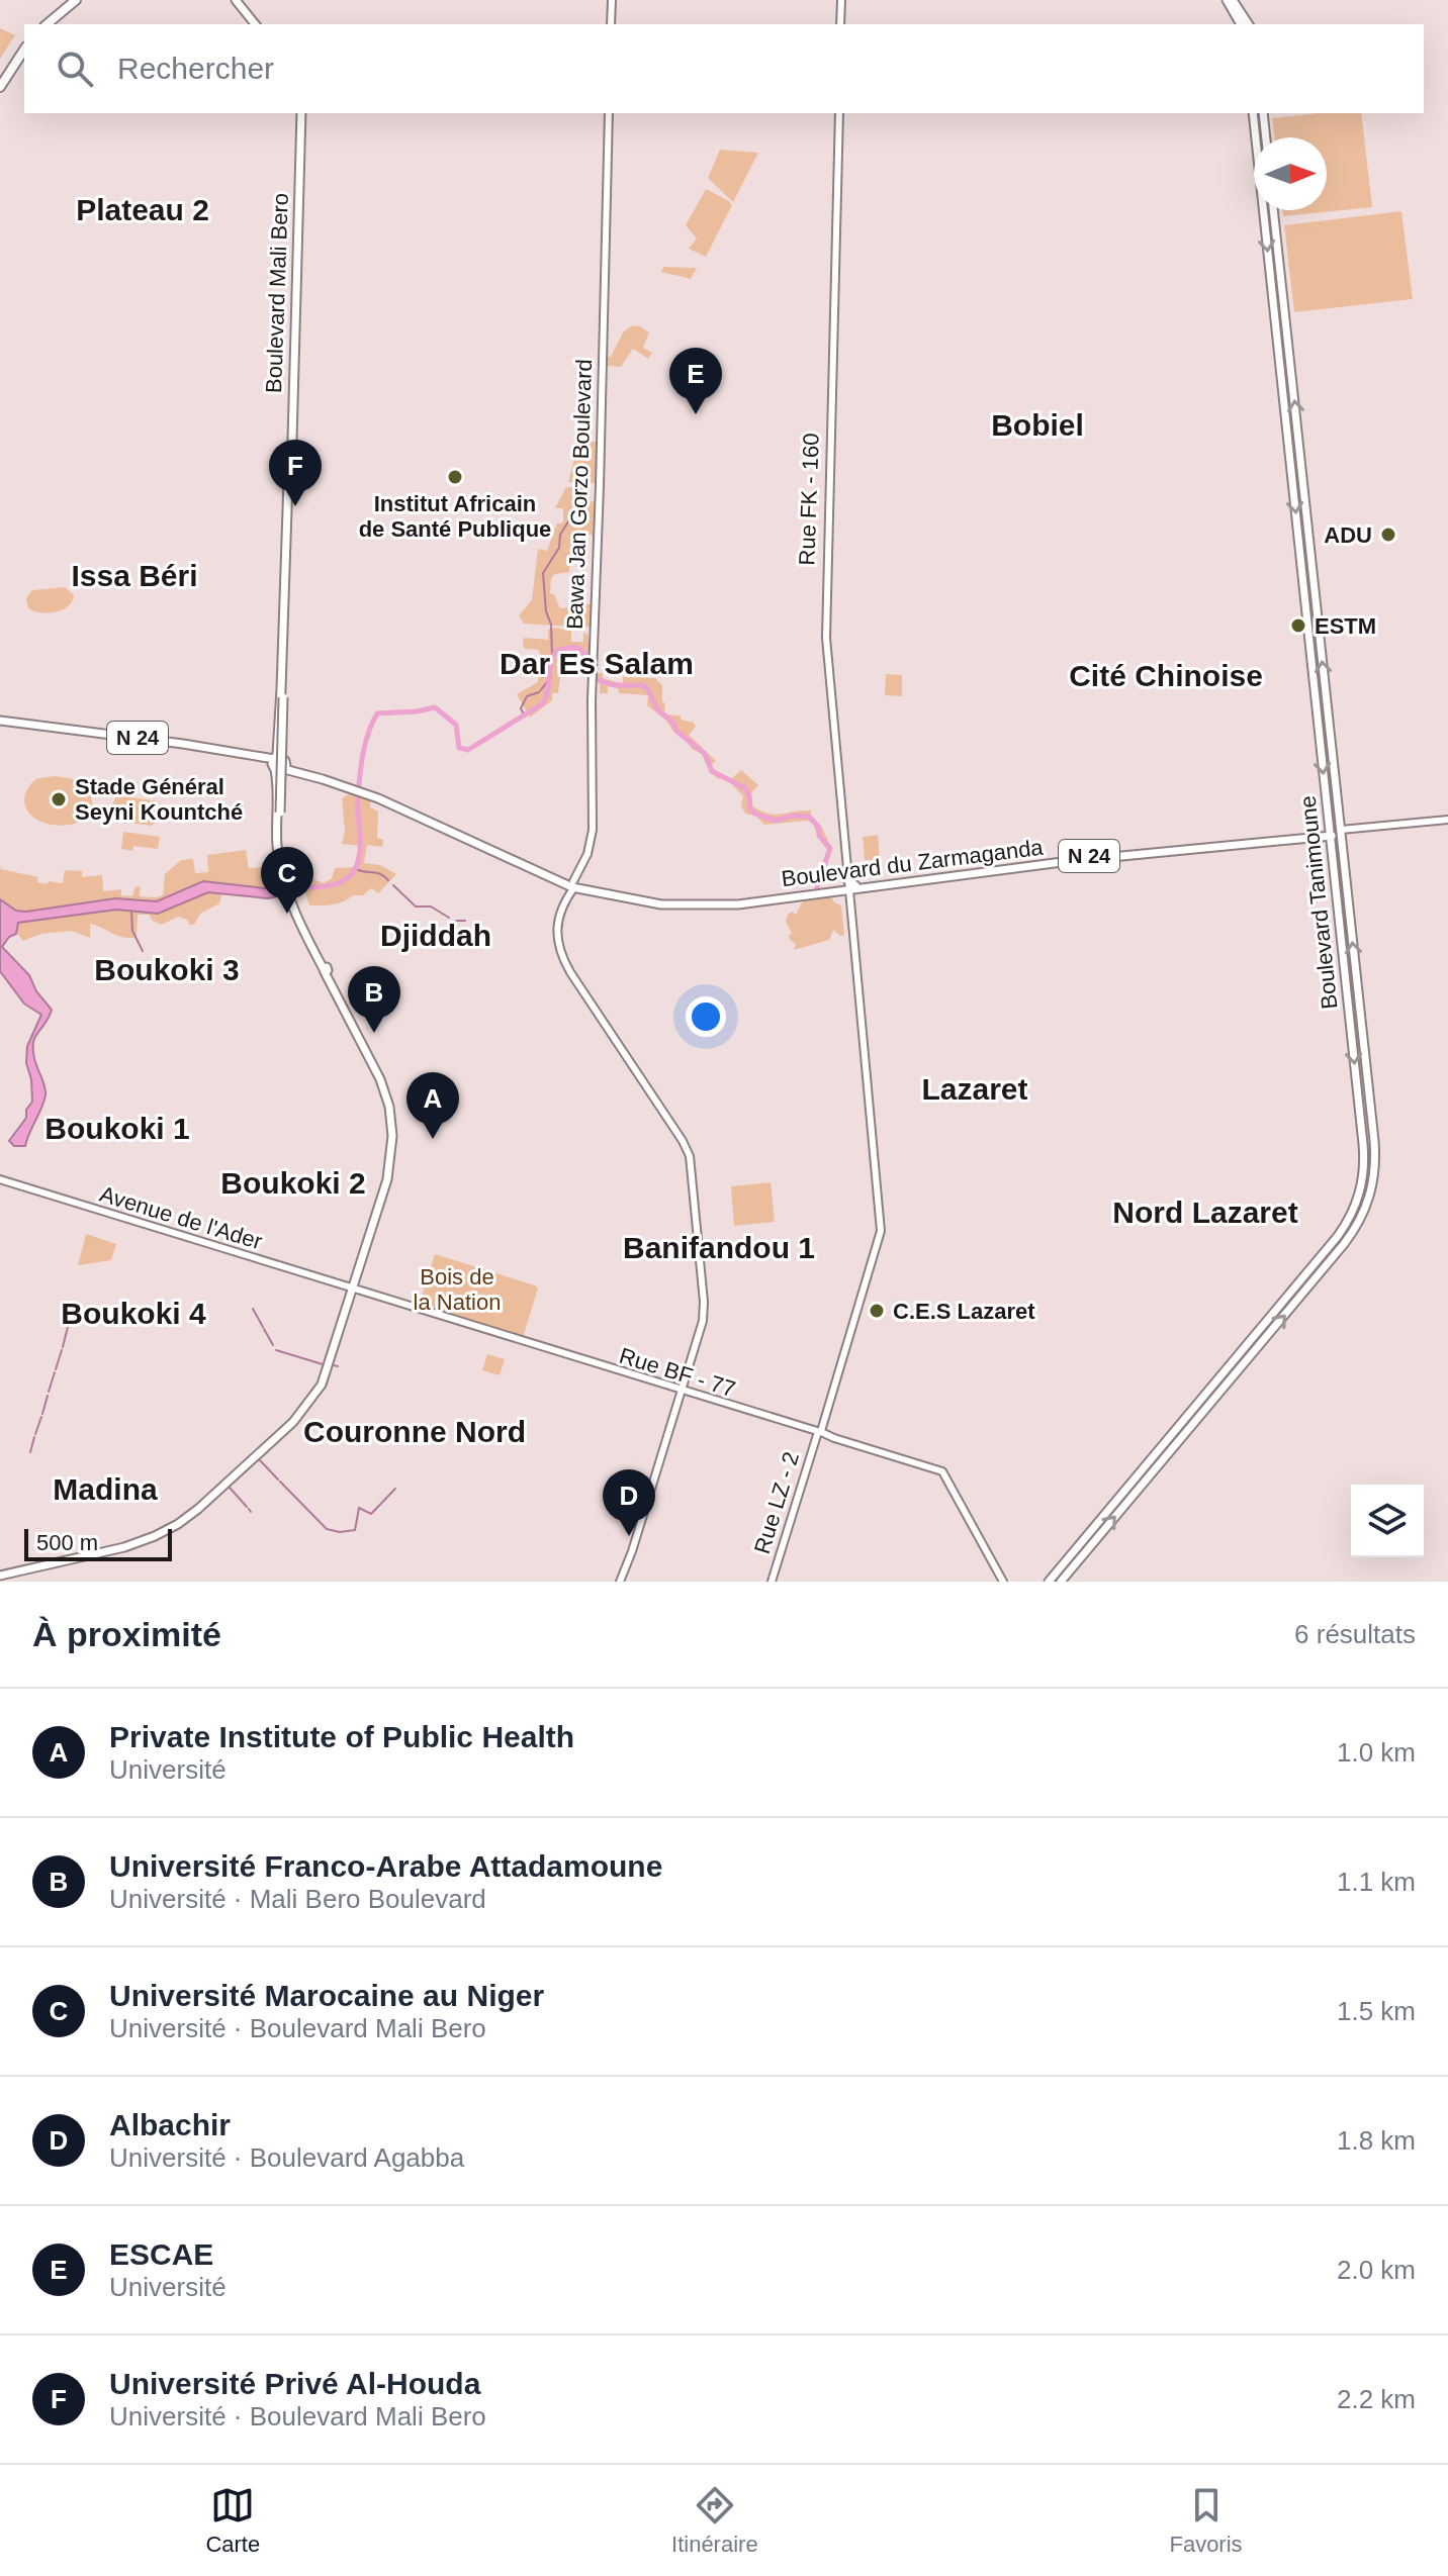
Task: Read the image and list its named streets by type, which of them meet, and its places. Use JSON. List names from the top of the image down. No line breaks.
{"streets":{"main road":["Boulevard Mali Bero","Bawa Jan Gorzo Boulevard","Rue FK - 160","N 24","Boulevard du Zarmaganda","Boulevard Tanimoune","Avenue de l'Ader","Rue BF - 77","Rue LZ - 2"]},"crossings":[["Boulevard Mali Bero","Boulevard du Zarmaganda"],["Boulevard Mali Bero","Avenue de l'Ader"],["Bawa Jan Gorzo Boulevard","Boulevard du Zarmaganda"],["Bawa Jan Gorzo Boulevard","Rue BF - 77"],["Rue FK - 160","Boulevard du Zarmaganda"],["Rue FK - 160","Rue LZ - 2"],["Boulevard du Zarmaganda","Boulevard Tanimoune"],["Avenue de l'Ader","Rue BF - 77"],["Rue BF - 77","Rue LZ - 2"]],"districts":["Plateau 2","Bobiel","Issa Béri","Dar Es Salam","Cité Chinoise","Djiddah","Boukoki 3","Lazaret","Boukoki 1","Boukoki 2","Nord Lazaret","Banifandou 1","Boukoki 4","Couronne Nord","Madina"],"parks":["Bois de la Nation"],"places":["Institut Africain de Santé Publique","ADU","ESTM","Stade Général Seyni Kountché","C.E.S Lazaret"],"scale_bar":"500 m","north":"right","page":{"search":"Rechercher","pins":["E","F","C","B","A","D"],"scale":"500 m","heading":["À proximité","6 résultats"],"list":[{"mark":"A","name":"Private Institute of Public Health","note":"Université","value":"1.0 km"},{"mark":"B","name":"Université Franco-Arabe Attadamoune","note":"Université · Mali Bero Boulevard","value":"1.1 km"},{"mark":"C","name":"Université Marocaine au Niger","note":"Université · Boulevard Mali Bero","value":"1.5 km"},{"mark":"D","name":"Albachir","note":"Université · Boulevard Agabba","value":"1.8 km"},{"mark":"E","name":"ESCAE","note":"Université","value":"2.0 km"},{"mark":"F","name":"Université Privé Al-Houda","note":"Université · Boulevard Mali Bero","value":"2.2 km"}],"nav":["Carte","Itinéraire","Favoris"]}}
